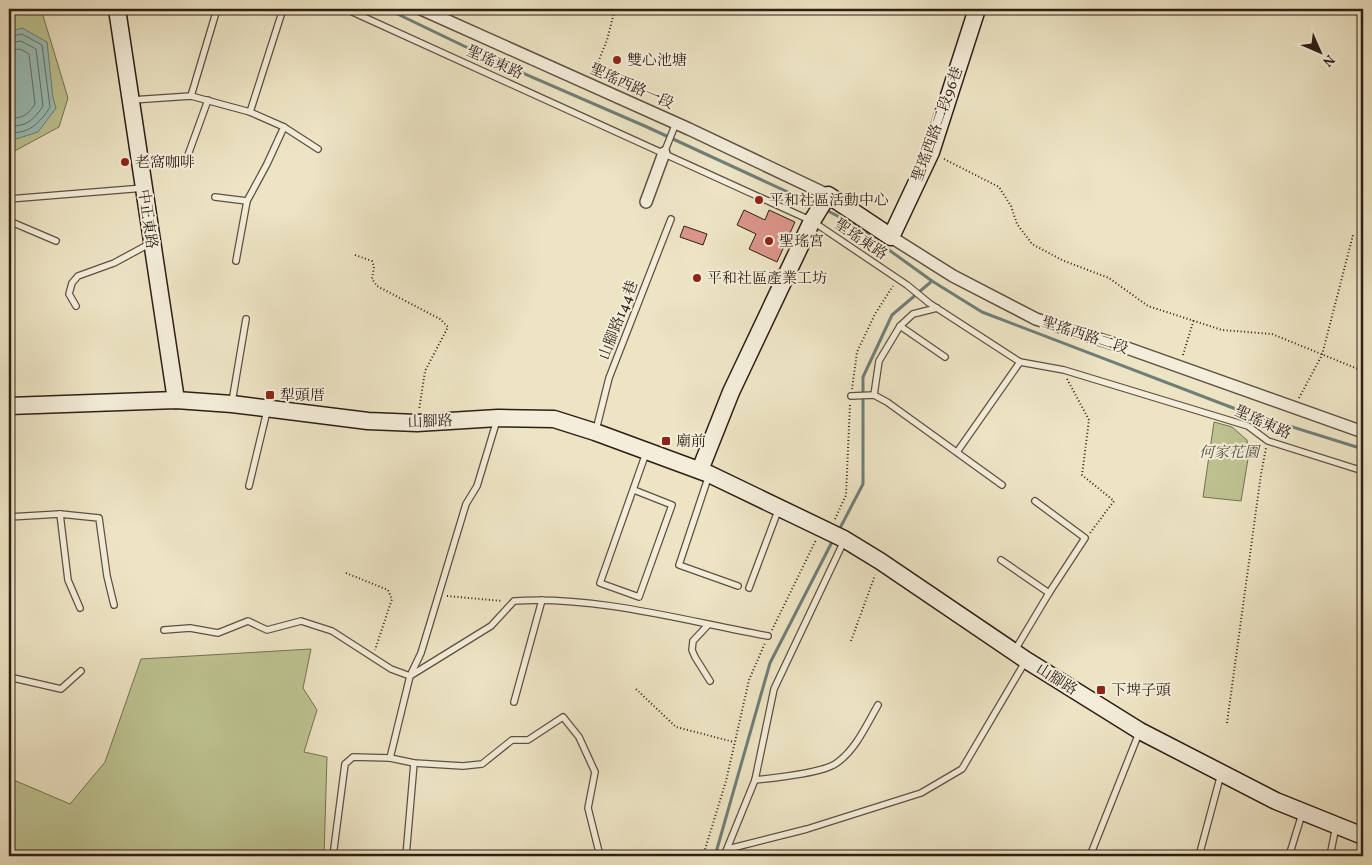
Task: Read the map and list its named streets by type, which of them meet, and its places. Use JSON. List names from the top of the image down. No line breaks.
{"streets":{"main road":["聖瑤西路二段96巷","中正東路","聖瑤西路二段","山腳路"],"street":["聖瑤西路一段"],"lane":["聖瑤東路","山腳路144巷"]},"crossings":[["聖瑤西路一段","聖瑤西路二段"],["聖瑤西路二段96巷","聖瑤西路二段"],["中正東路","山腳路"],["山腳路144巷","山腳路"]],"parks":["何家花園"],"places":{"other":["雙心池塘","老窩咖啡","平和社區活動中心","聖瑤宮","平和社區產業工坊"],"transit":["犁頭厝","廟前","下埤子頭"]},"north":"bottom right"}
